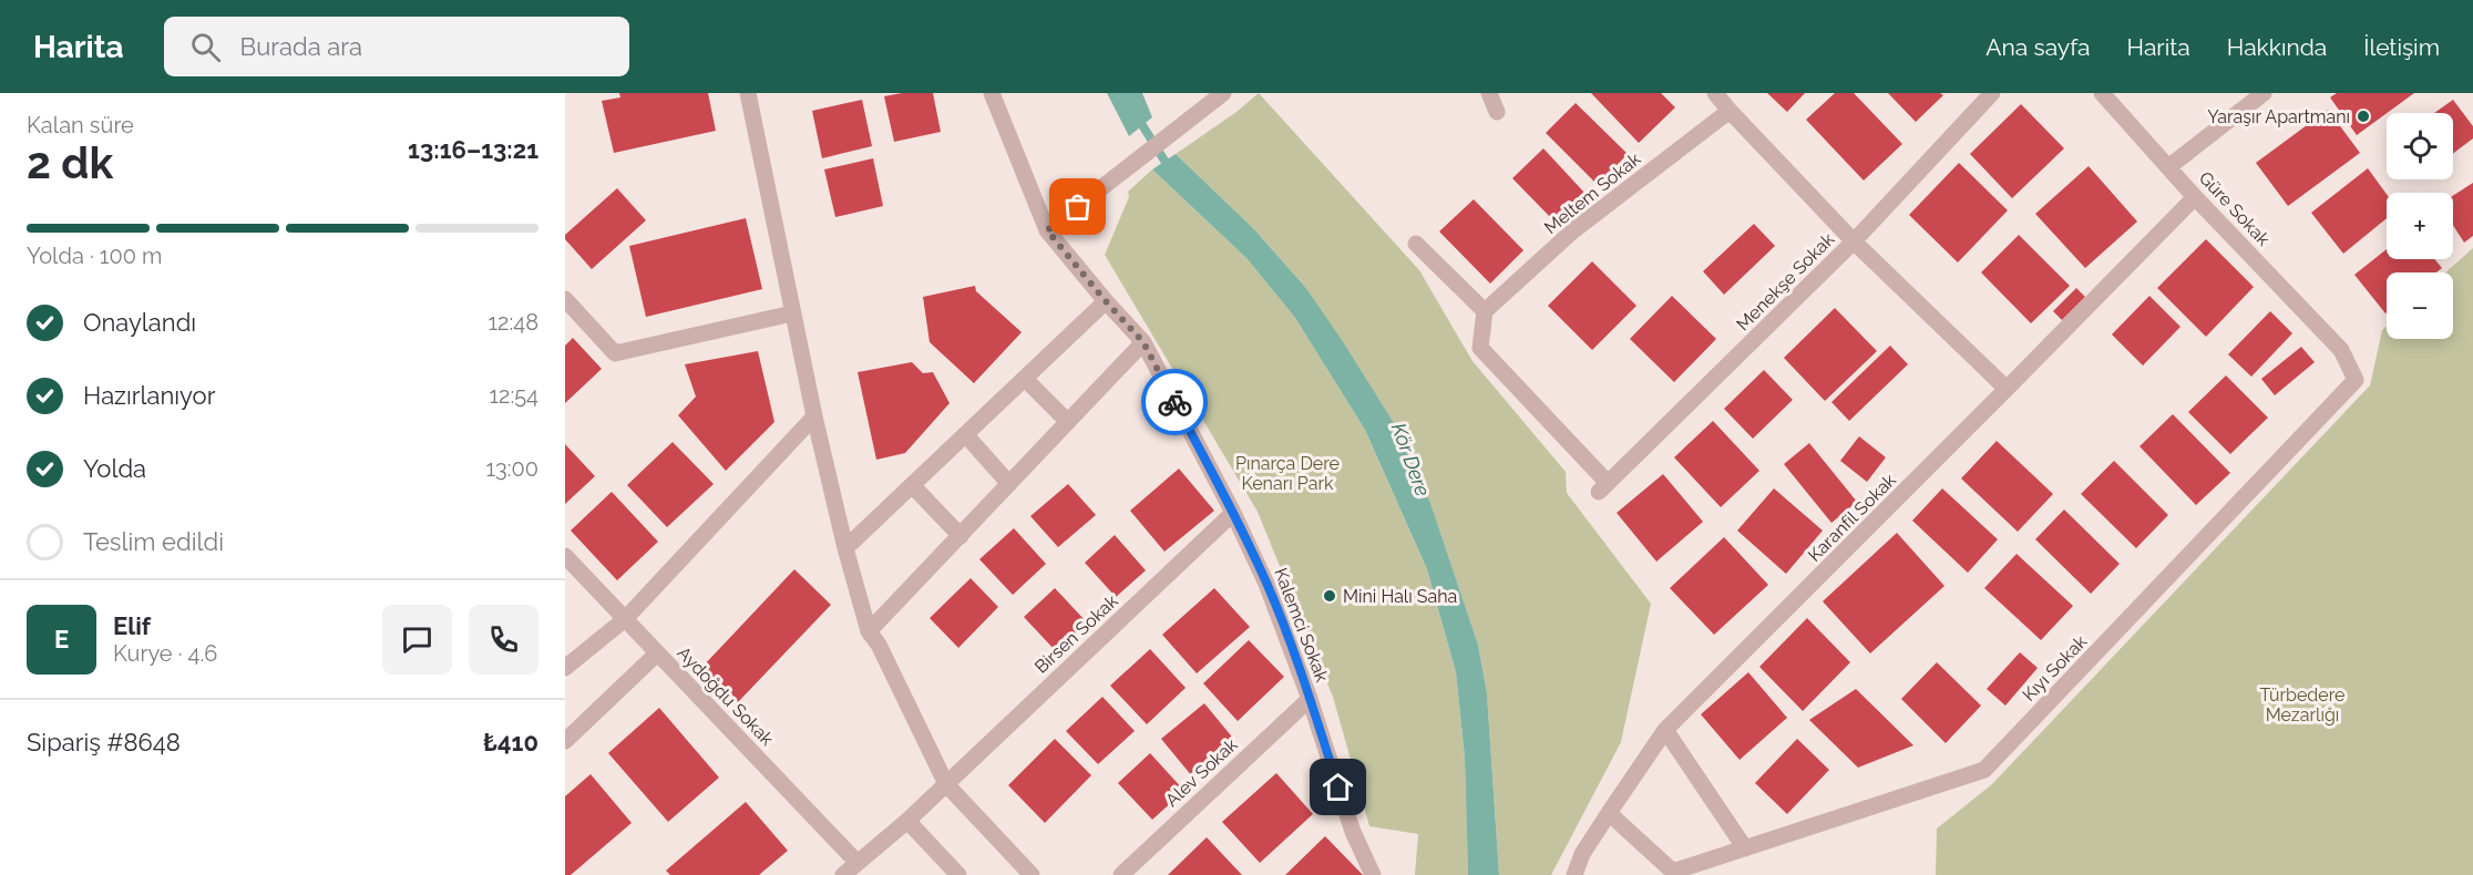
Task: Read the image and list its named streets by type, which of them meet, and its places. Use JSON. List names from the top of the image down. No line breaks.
{"streets":{"street":["Meltem Sokak","Güre Sokak","Menekşe Sokak","Karanfil Sokak","Kalemci Sokak","Birsen Sokak","Kıyı Sokak","Aydoğdu Sokak","Alev Sokak"]},"crossings":[["Meltem Sokak","Menekşe Sokak"],["Güre Sokak","Karanfil Sokak"],["Güre Sokak","Kıyı Sokak"],["Karanfil Sokak","Kıyı Sokak"],["Kalemci Sokak","Birsen Sokak"],["Kalemci Sokak","Alev Sokak"],["Birsen Sokak","Aydoğdu Sokak"]],"water":["Kör Dere"],"parks":["Pınarça Dere Kenarı Park","Türbedere Mezarlığı"],"places":["Yaraşır Apartmanı","Mini Halı Saha"],"page":{"header":"Harita","search":"Burada ara","nav":["Ana sayfa","Harita","Hakkında","İletişim"],"heading":["2 dk","Kalan süre","13:16–13:21"],"panel":["Elif","Kurye · 4.6","Sipariş #8648","₺410"],"map_buttons":["+","−"],"bar":"Yolda · 100 m","list":[["Onaylandı","12:48"],["Hazırlanıyor","12:54"],["Yolda","13:00"],"Teslim edildi"],"round":"E"}}
